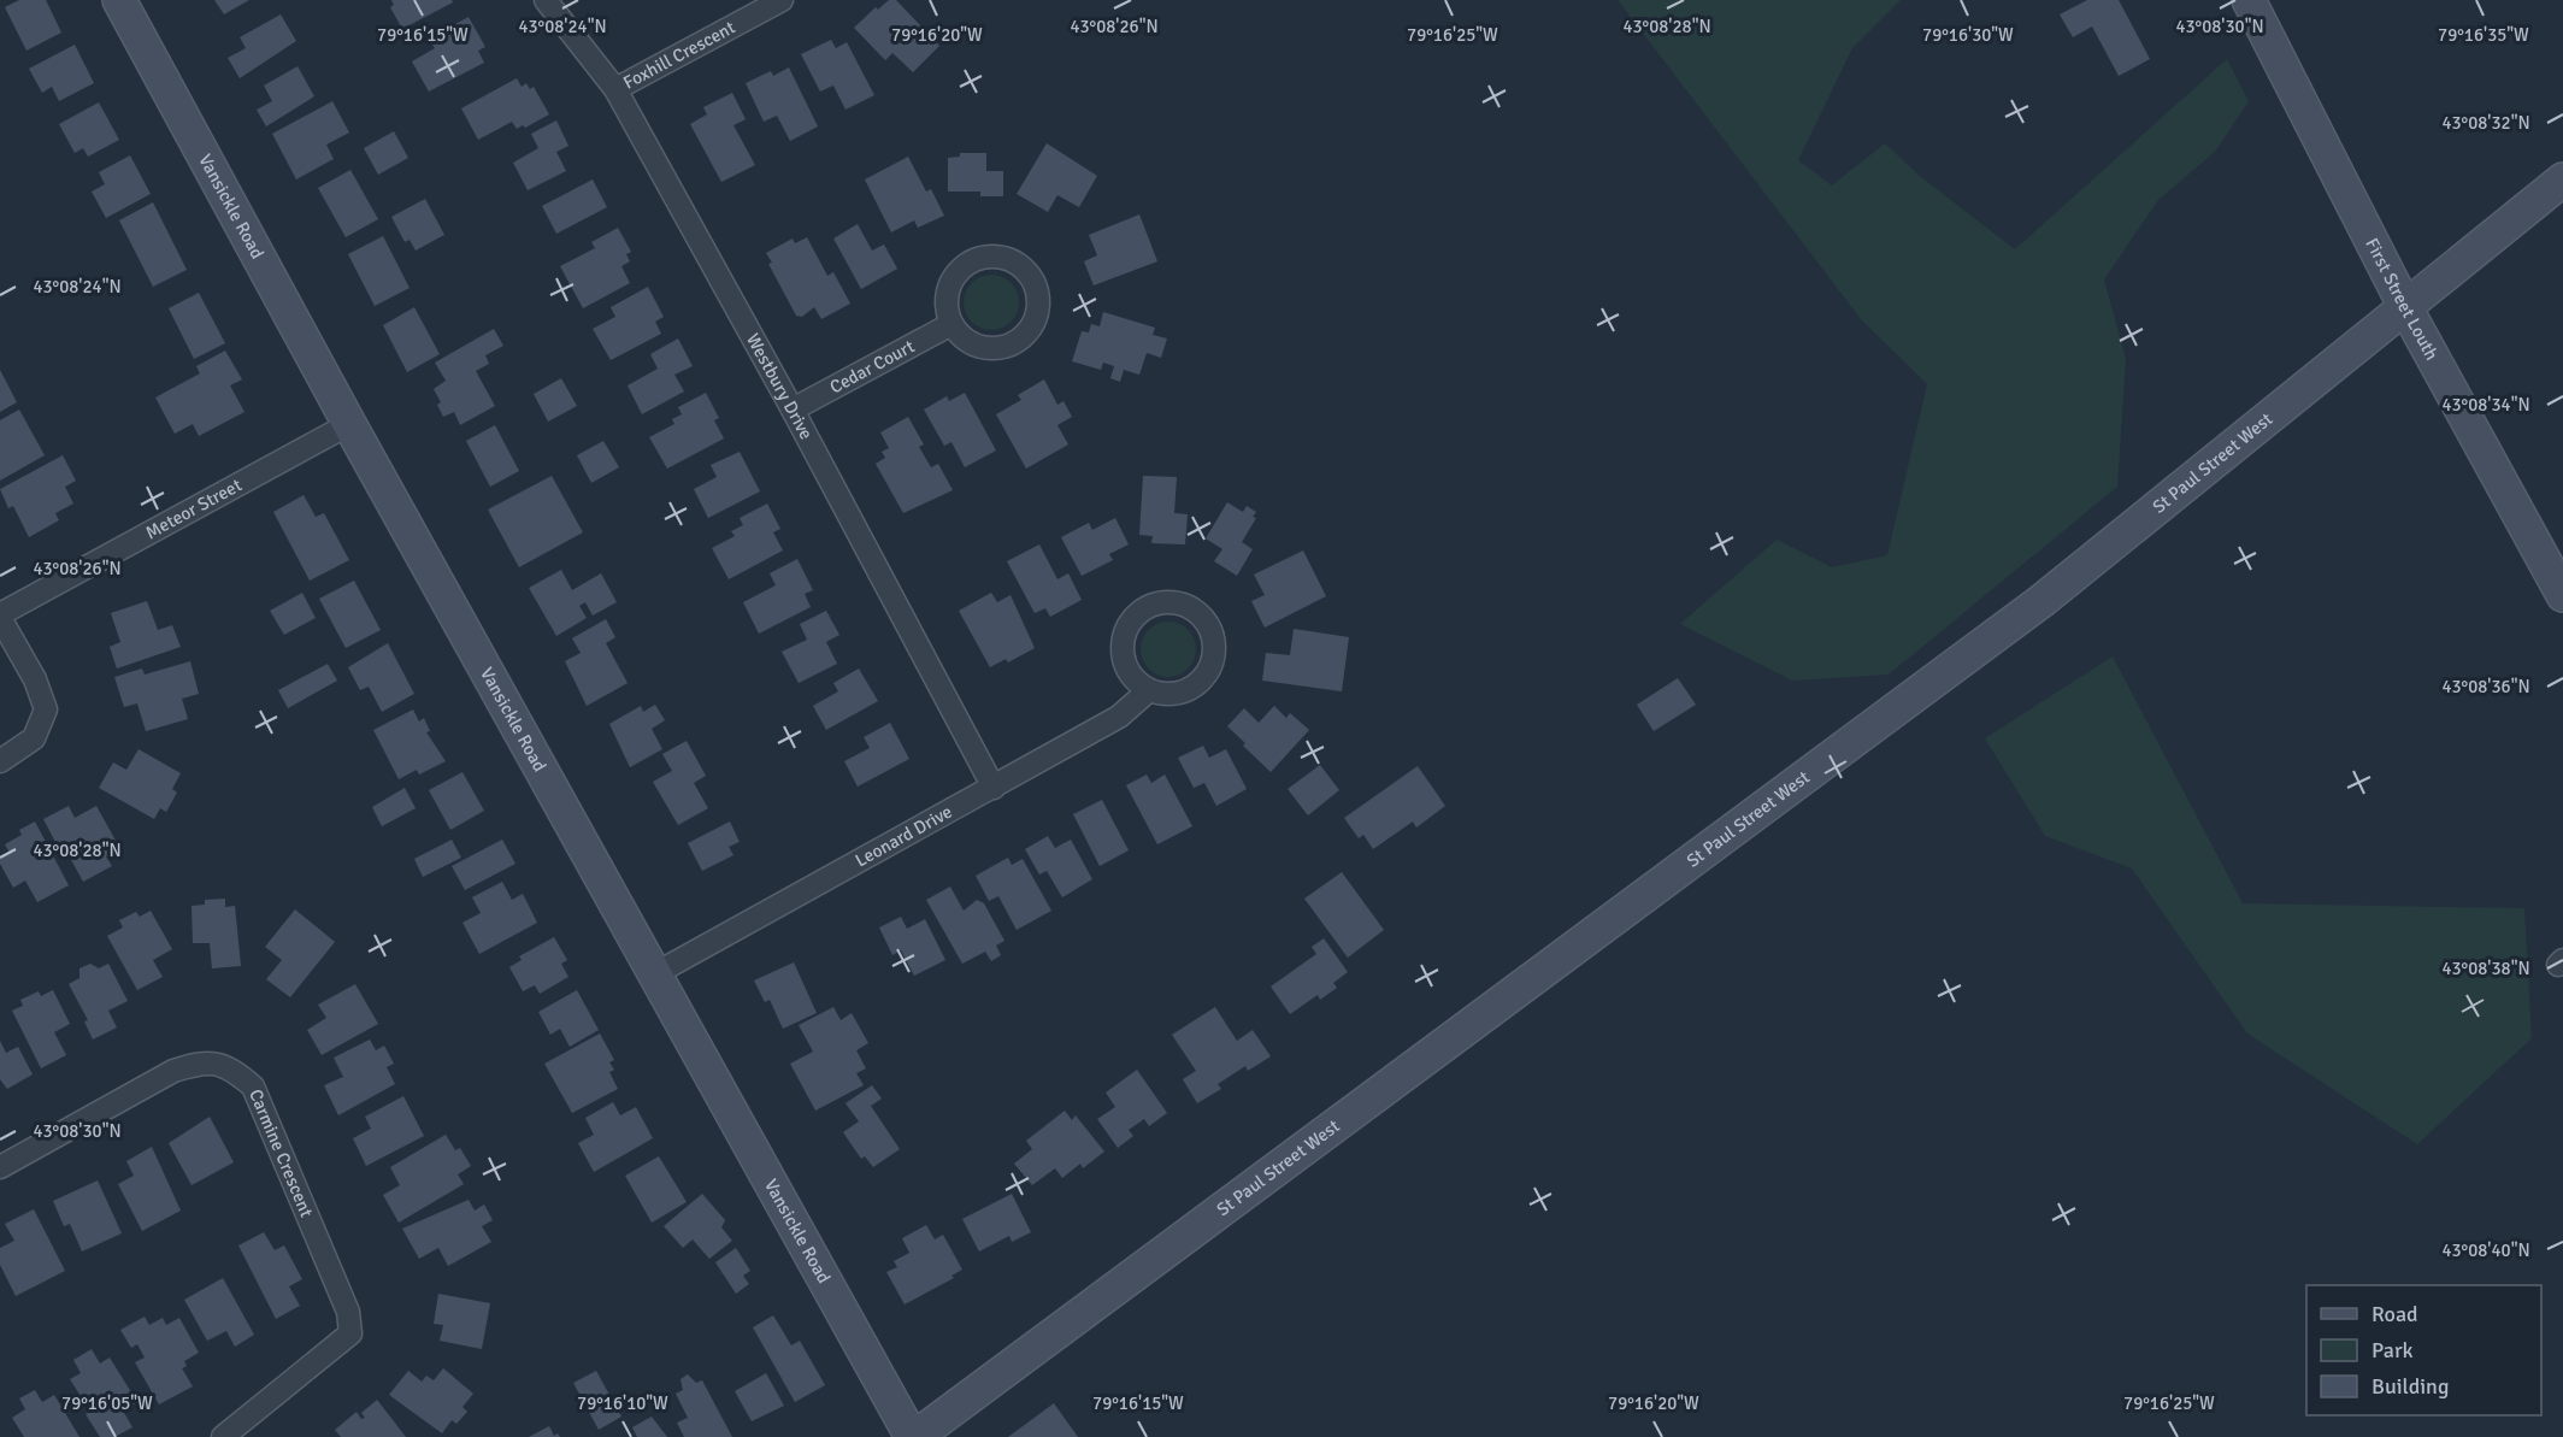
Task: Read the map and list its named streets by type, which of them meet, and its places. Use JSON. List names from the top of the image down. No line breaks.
{"streets":{"street":["Foxhill Crescent","Vansickle Road","First Street Louth","Cedar Court","Westbury Drive","St Paul Street West","Meteor Street","Leonard Drive","Carmine Crescent"]},"crossings":[["Foxhill Crescent","Westbury Drive"],["Vansickle Road","St Paul Street West"],["Vansickle Road","Meteor Street"],["Vansickle Road","Leonard Drive"],["First Street Louth","St Paul Street West"],["Cedar Court","Westbury Drive"],["Westbury Drive","Leonard Drive"]],"legend":["Road","Park","Building"],"coordinates":["43°08'28\"N","43°08'30\"N","43°08'24\"N","43°08'26\"N","79°16'15\"W","79°16'20\"W","79°16'25\"W","79°16'30\"W","79°16'35\"W","43°08'32\"N","43°08'34\"N","43°08'36\"N","43°08'38\"N","43°08'40\"N","79°16'05\"W","79°16'10\"W"]}
